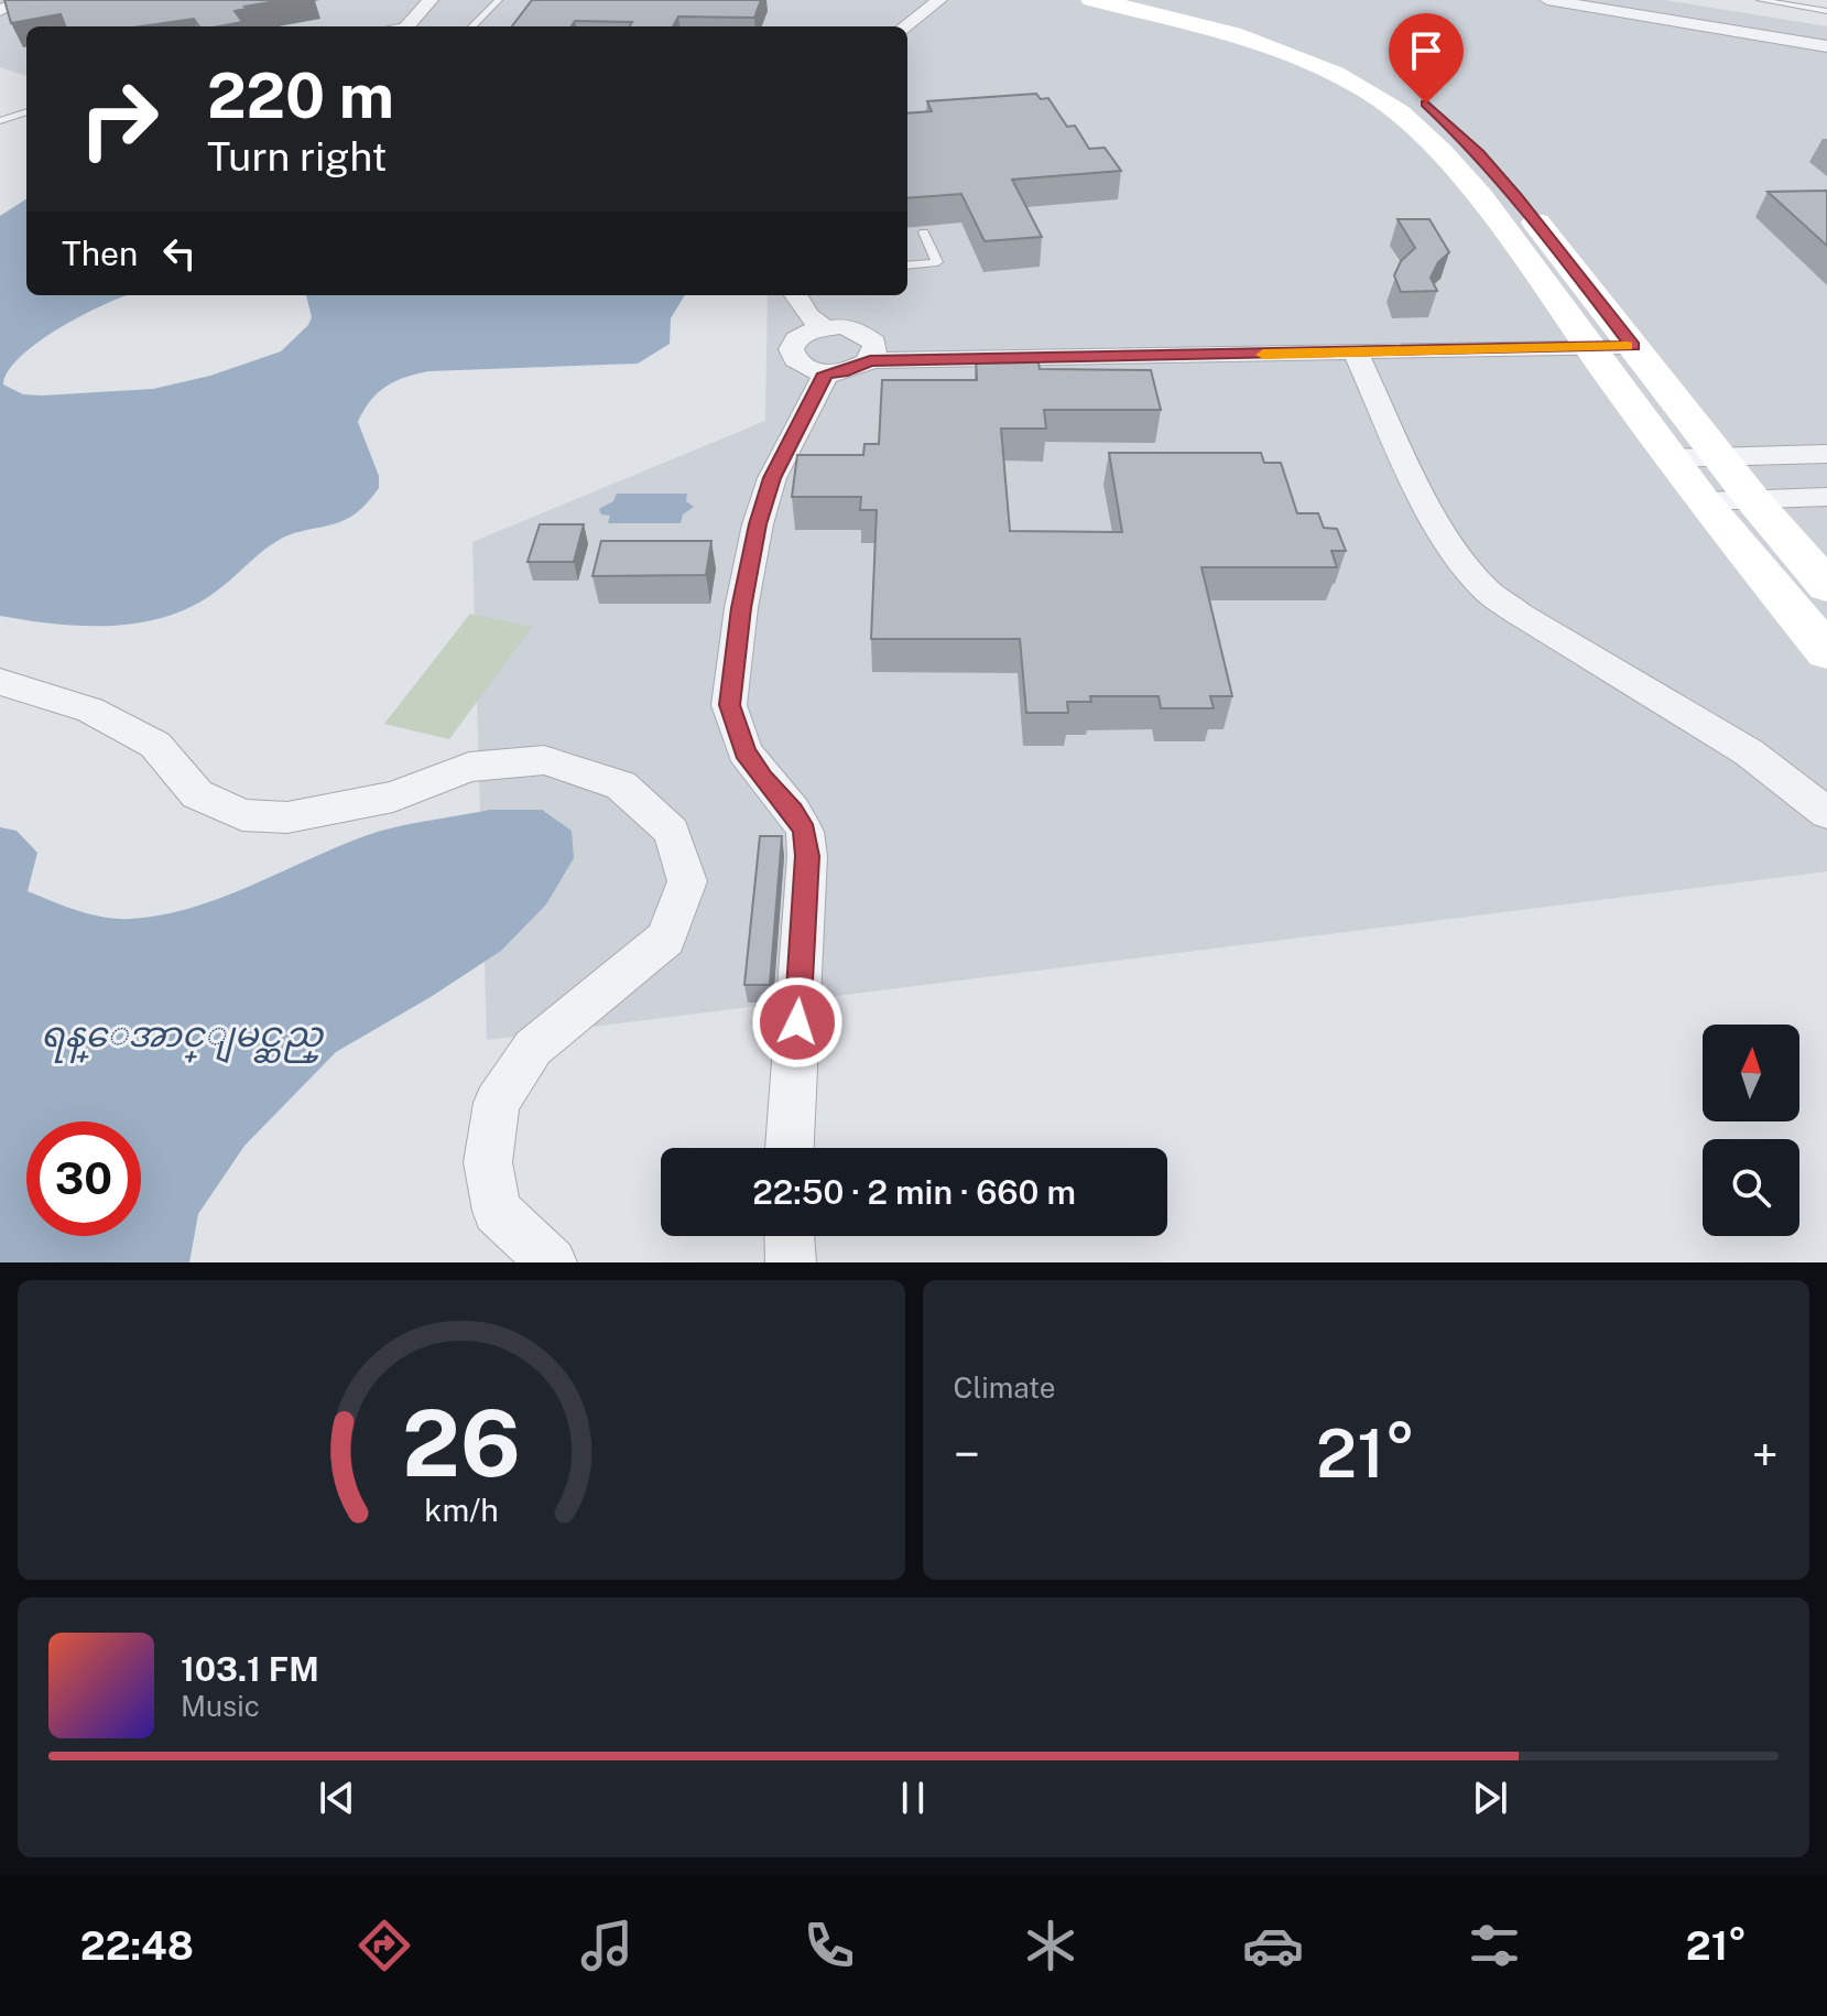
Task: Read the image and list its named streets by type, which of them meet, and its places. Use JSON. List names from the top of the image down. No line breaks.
{"water":["ရန္ေအာင္ျမင္ဆည္"],"north":"top","page":{"turn":["220 m","Turn right"],"then":"Then","limit":"30","trip":"22:50 · 2 min · 660 m","tile":"Climate","heat":["−","21°","+"],"song":["103.1 FM","Music"],"tabs":["22:48","21°"],"gauge":["26","km/h"]}}
